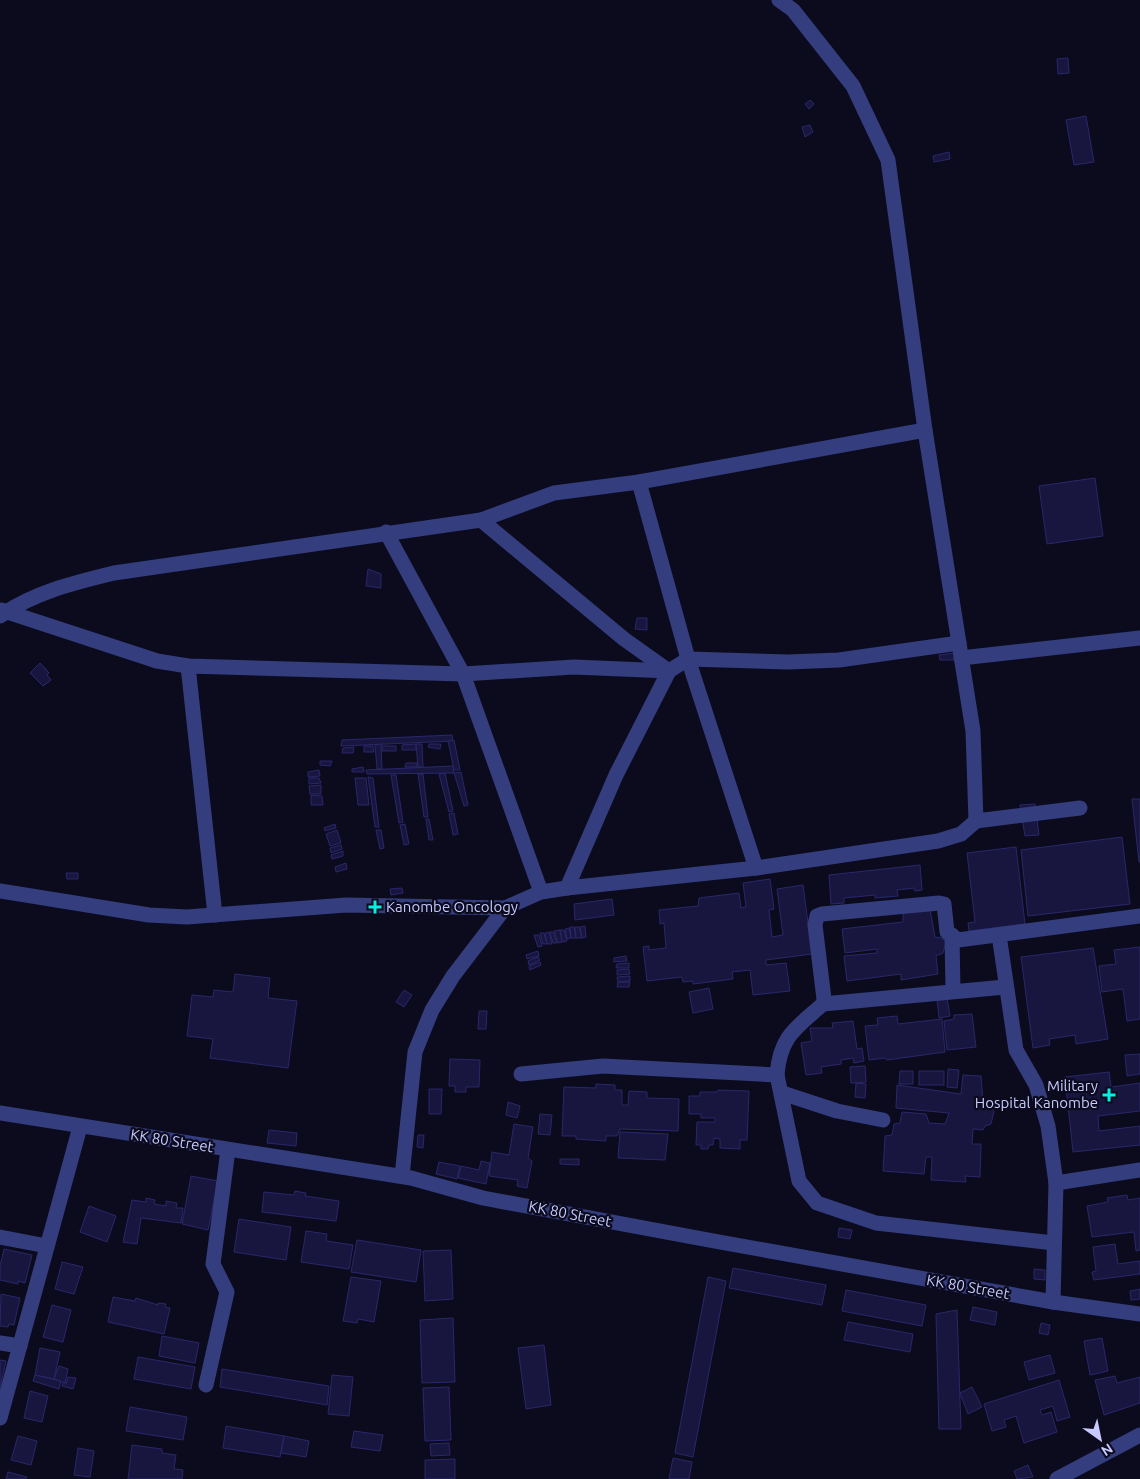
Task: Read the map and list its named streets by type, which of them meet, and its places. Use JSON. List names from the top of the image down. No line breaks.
{"streets":{"street":["KK 80 Street"]},"places":{"health":["Kanombe Oncology","Military Hospital Kanombe"]},"north":"bottom right"}
